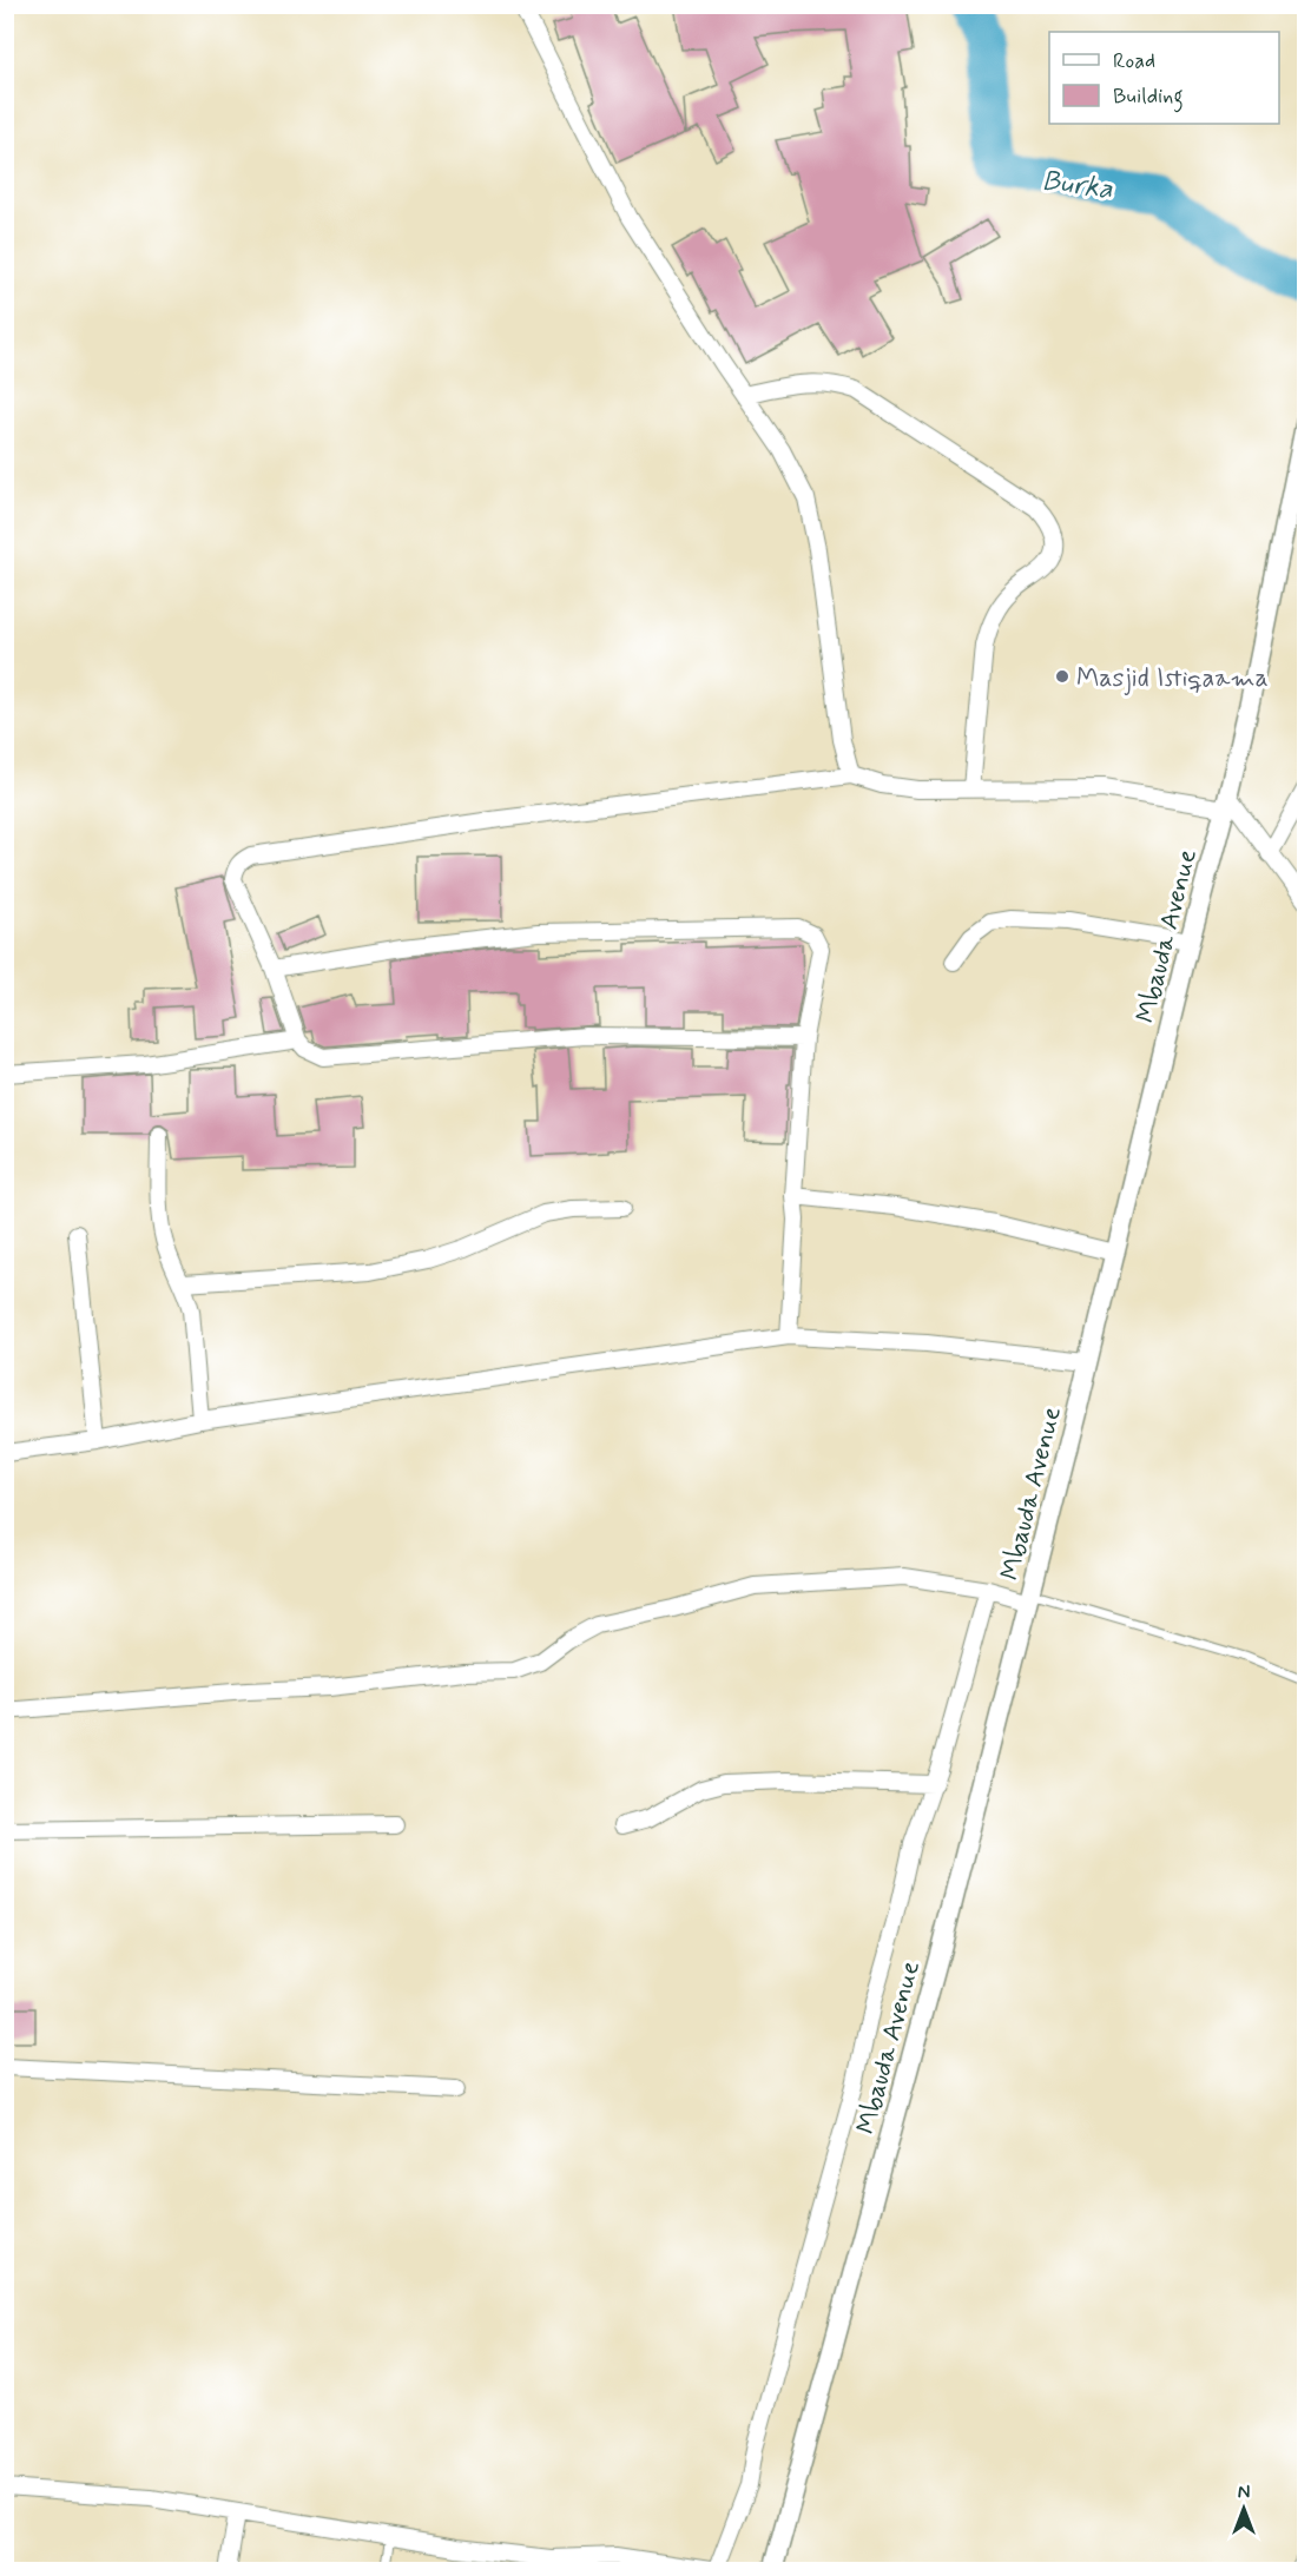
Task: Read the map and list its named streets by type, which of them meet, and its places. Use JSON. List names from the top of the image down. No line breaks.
{"streets":{"street":["Mbauda Avenue"]},"water":["Burka"],"places":["Masjid Istiqaama"],"legend":["Road","Building"],"north":"top"}
